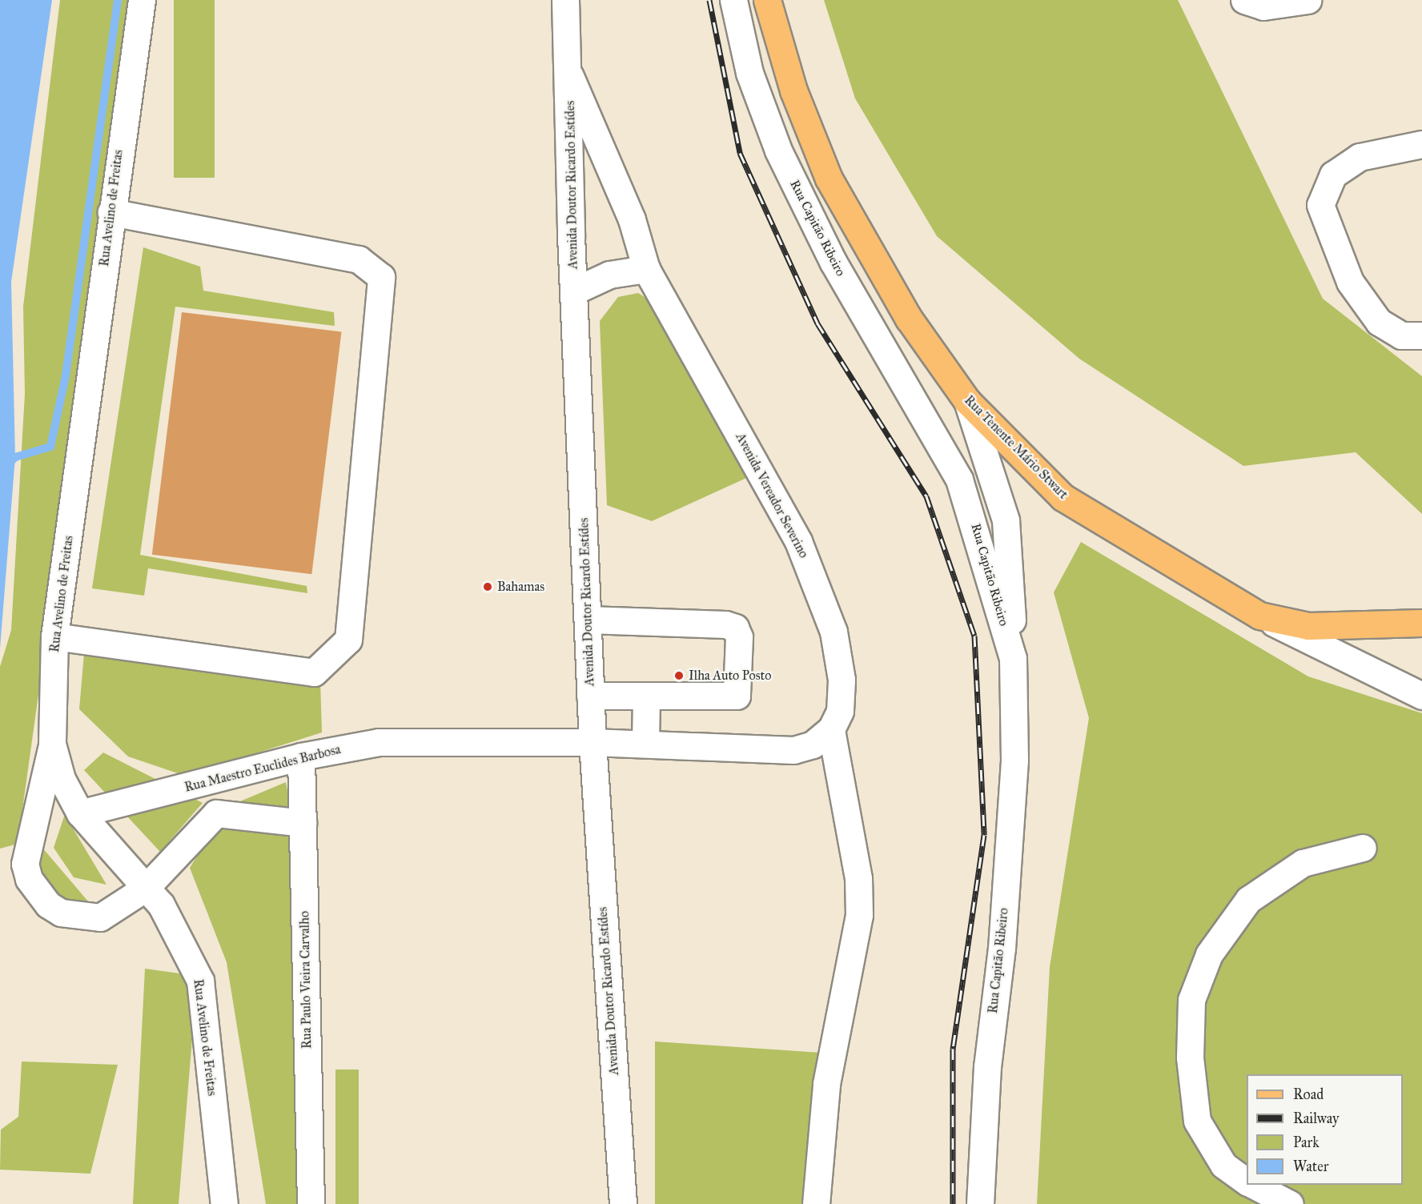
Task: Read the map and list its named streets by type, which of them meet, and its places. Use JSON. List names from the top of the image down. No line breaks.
{"streets":{"main road":["Rua Tenente Mário Stwart"],"street":["Avenida Doutor Ricardo Estídes","Rua Avelino de Freitas","Rua Capitão Ribeiro","Avenida Vereador Severino","Rua Maestro Euclides Barbosa","Rua Paulo Vieira Carvalho"]},"crossings":[["Avenida Doutor Ricardo Estídes","Avenida Vereador Severino"],["Avenida Doutor Ricardo Estídes","Rua Maestro Euclides Barbosa"],["Rua Avelino de Freitas","Rua Maestro Euclides Barbosa"],["Rua Maestro Euclides Barbosa","Rua Paulo Vieira Carvalho"]],"places":["Bahamas","Ilha Auto Posto"],"legend":["Road","Railway","Park","Water"]}
